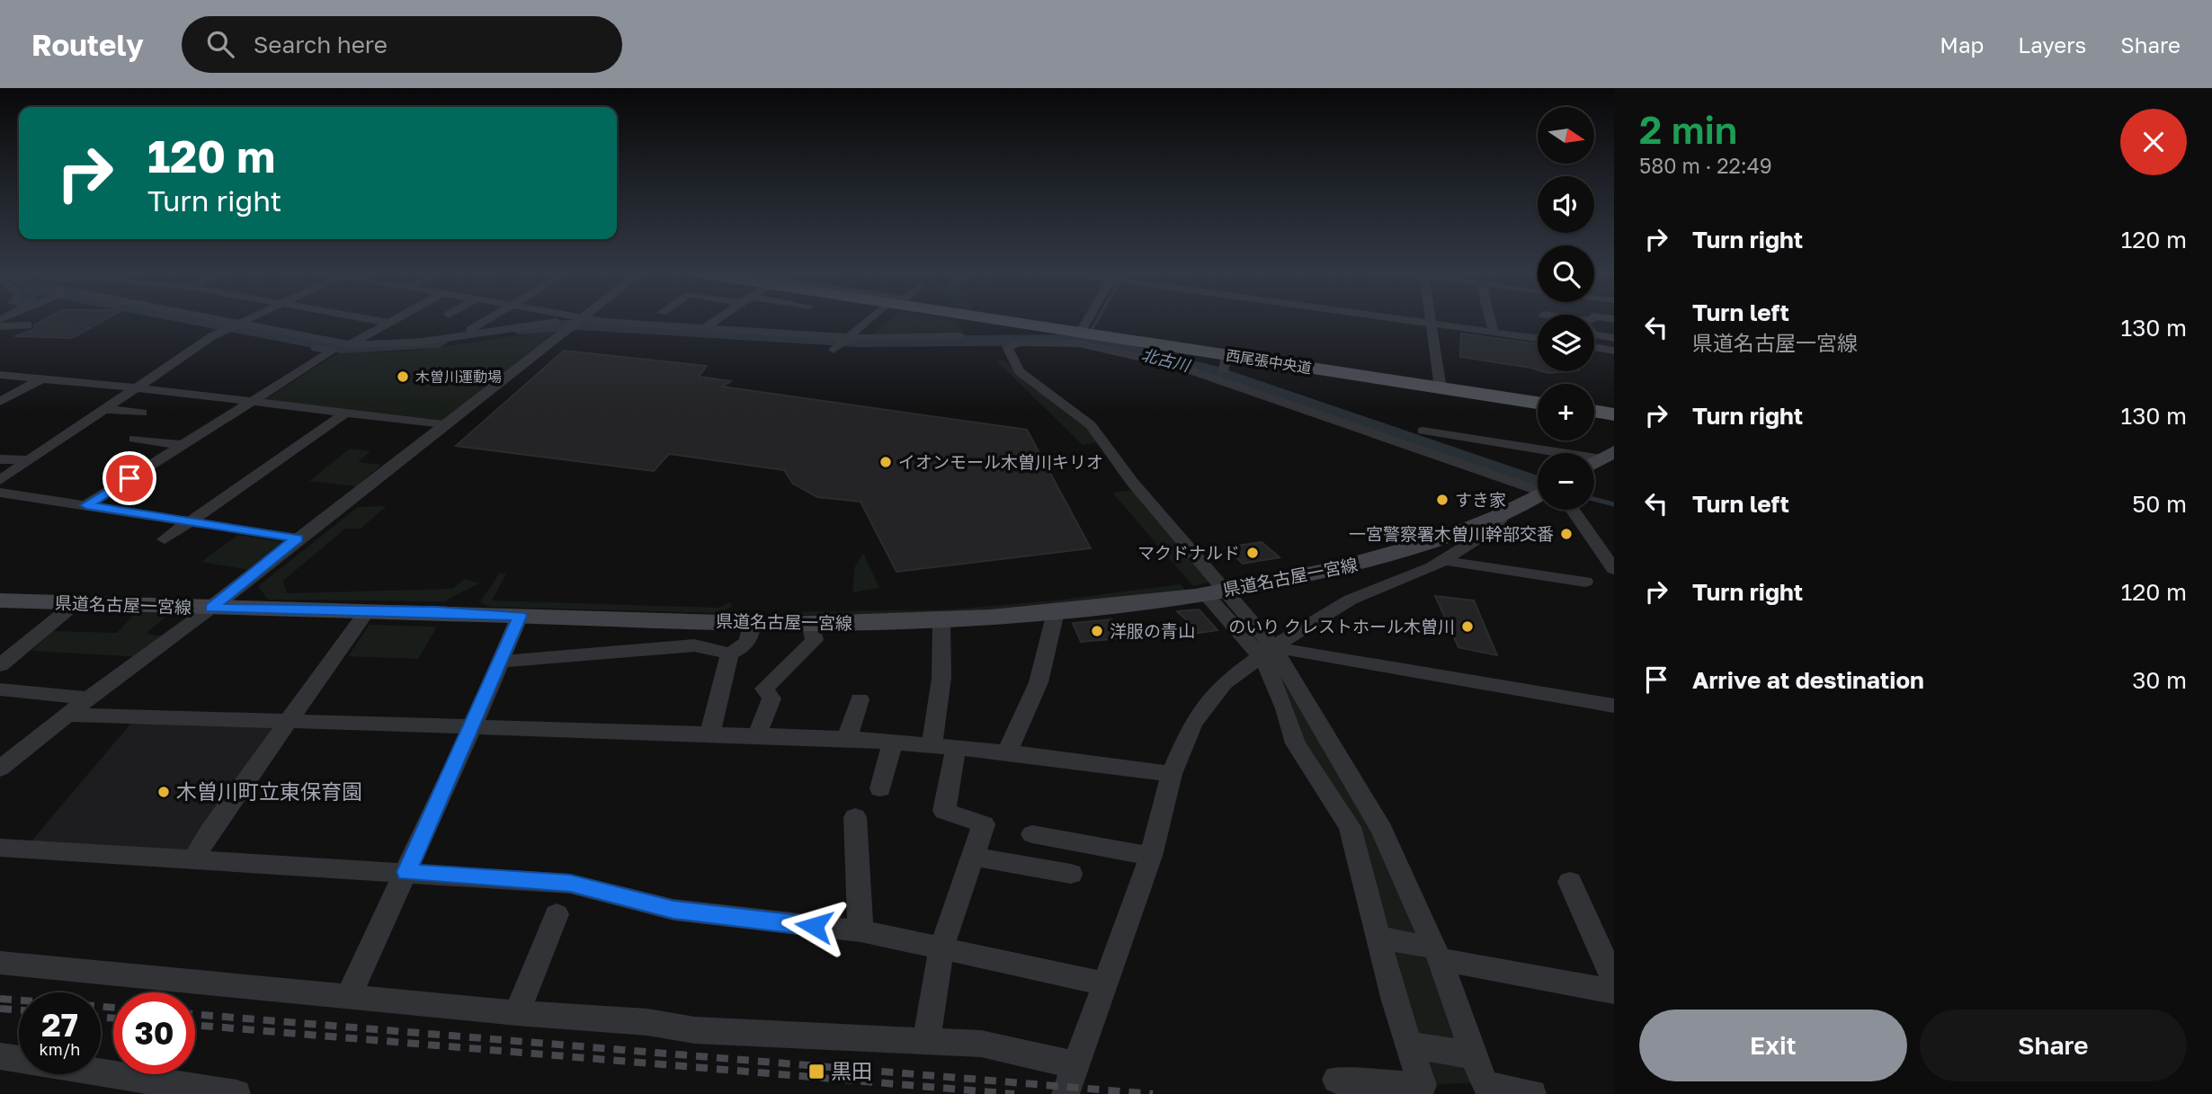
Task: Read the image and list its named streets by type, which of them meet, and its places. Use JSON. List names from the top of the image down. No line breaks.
{"streets":{"main road":["西尾張中央道","県道名古屋一宮線"]},"water":["北古川"],"places":{"other":["木曽川運動場","イオンモール木曽川キリオ","すき家","一宮警察署木曽川幹部交番","マクドナルド","のいり クレストホール木曽川","洋服の青山","木曽川町立東保育園"],"transit":["黒田"]},"north":"right","page":{"header":"Routely","search":"Search here","nav":["Map","Layers","Share"],"heading":["2 min","580 m · 22:49"],"map_buttons":["+","−"],"turn":["120 m","Turn right"],"list":[{"name":"Turn right","value":"120 m"},{"name":"Turn left","note":"県道名古屋一宮線","value":"130 m"},{"name":"Turn right","value":"130 m"},{"name":"Turn left","value":"50 m"},{"name":"Turn right","value":"120 m"},{"name":"Arrive at destination","value":"30 m"}],"speed":"27 km/h","limit":"30","buttons":["Exit","Share"]}}
